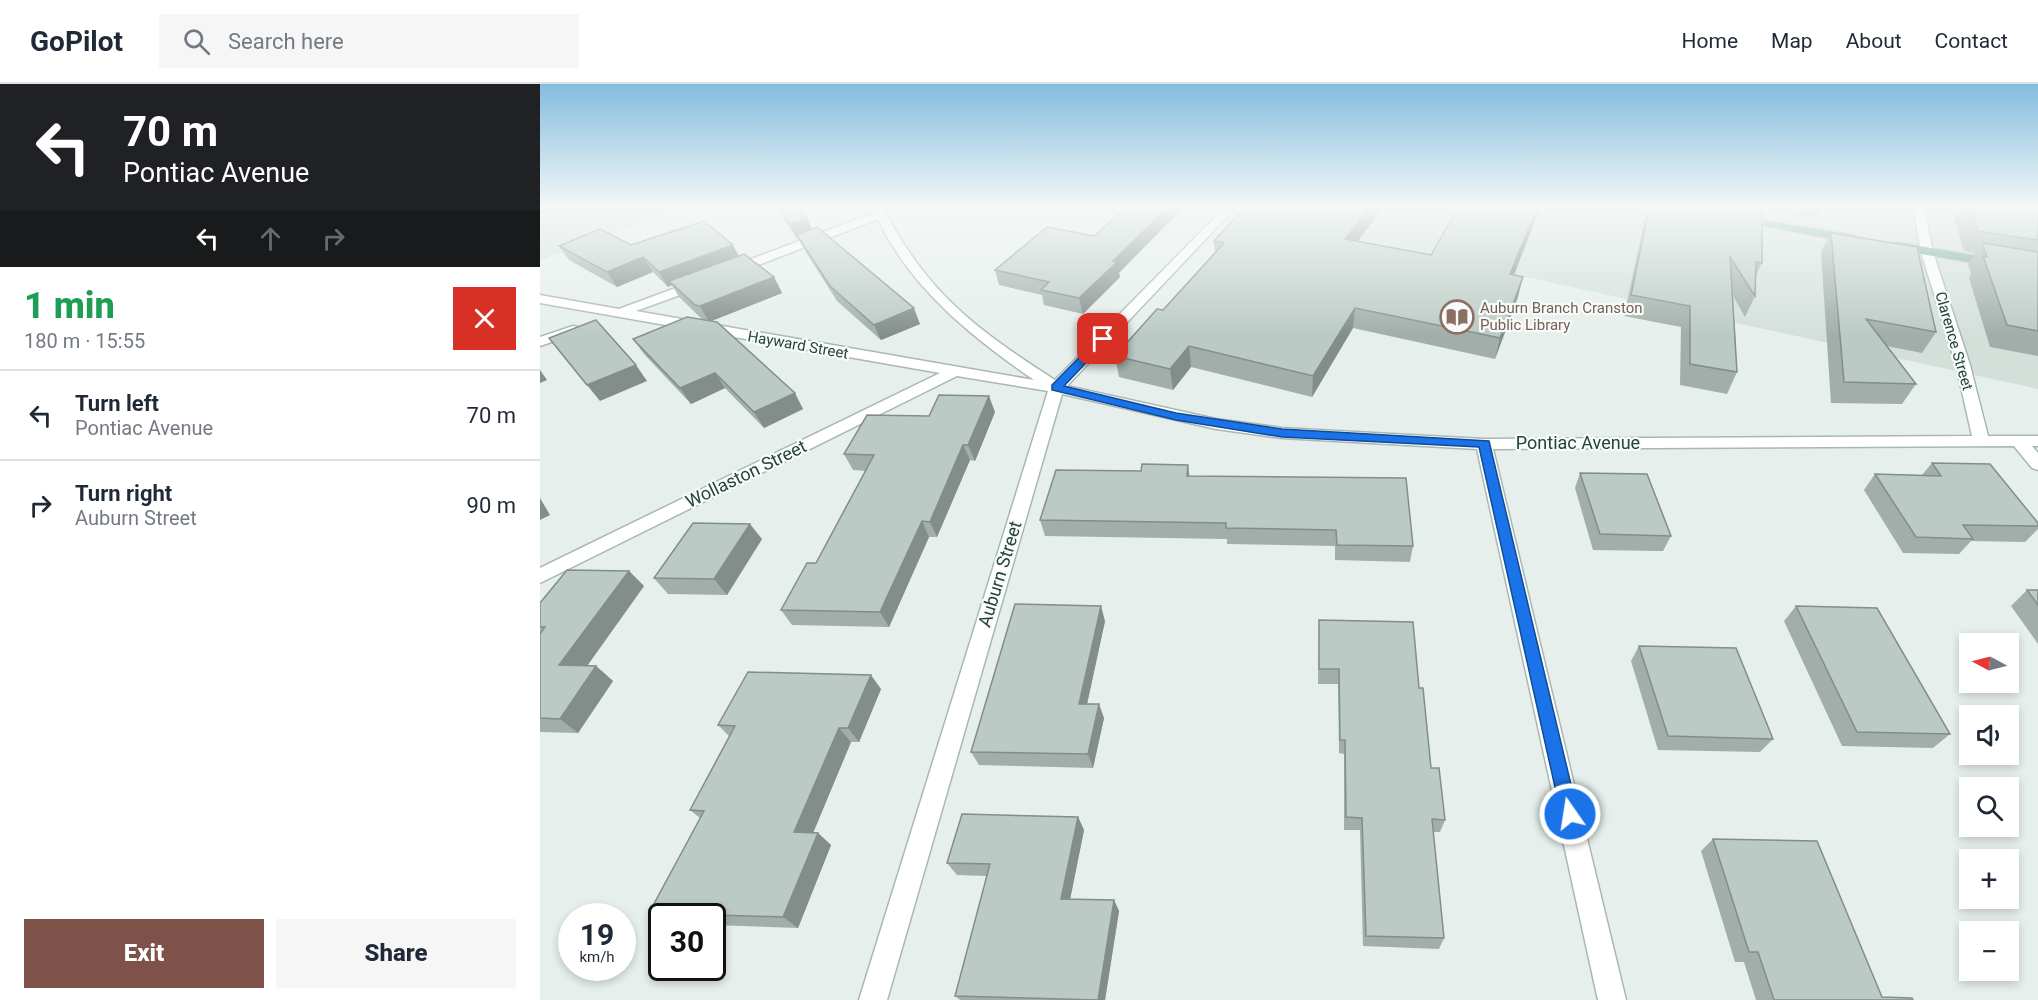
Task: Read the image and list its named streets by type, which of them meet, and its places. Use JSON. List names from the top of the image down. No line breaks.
{"streets":{"street":["Clarence Street","Hayward Street","Pontiac Avenue","Wollaston Street","Auburn Street"]},"crossings":[["Clarence Street","Pontiac Avenue"],["Hayward Street","Pontiac Avenue"],["Hayward Street","Wollaston Street"],["Hayward Street","Auburn Street"],["Pontiac Avenue","Auburn Street"]],"places":{"library":["Auburn Branch Cranston Public Library"]},"north":"left","page":{"header":"GoPilot","search":"Search here","nav":["Home","Map","About","Contact"],"turn":["70 m","Pontiac Avenue"],"heading":["1 min","180 m · 15:55"],"list":[{"name":"Turn left","note":"Pontiac Avenue","value":"70 m"},{"name":"Turn right","note":"Auburn Street","value":"90 m"}],"map_buttons":["+","−"],"speed":"19 km/h","limit":"30","buttons":["Exit","Share"]}}
